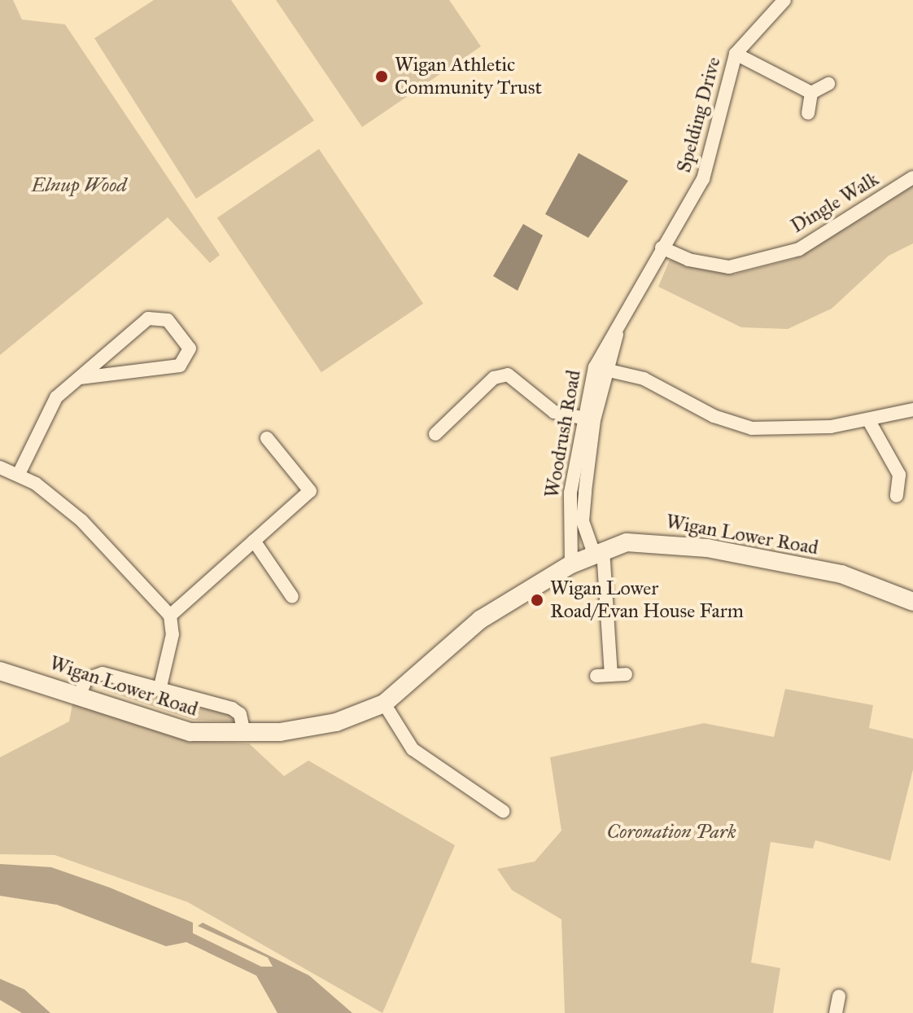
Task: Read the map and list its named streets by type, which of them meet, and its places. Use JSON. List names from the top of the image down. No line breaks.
{"streets":{"main road":["Wigan Lower Road"],"street":["Spelding Drive","Dingle Walk","Woodrush Road"]},"crossings":[["Spelding Drive","Dingle Walk"],["Spelding Drive","Woodrush Road"],["Dingle Walk","Woodrush Road"],["Woodrush Road","Wigan Lower Road"]],"parks":["Elnup Wood","Coronation Park"],"places":["Wigan Athletic Community Trust","Wigan Lower Road/Evan House Farm"]}
